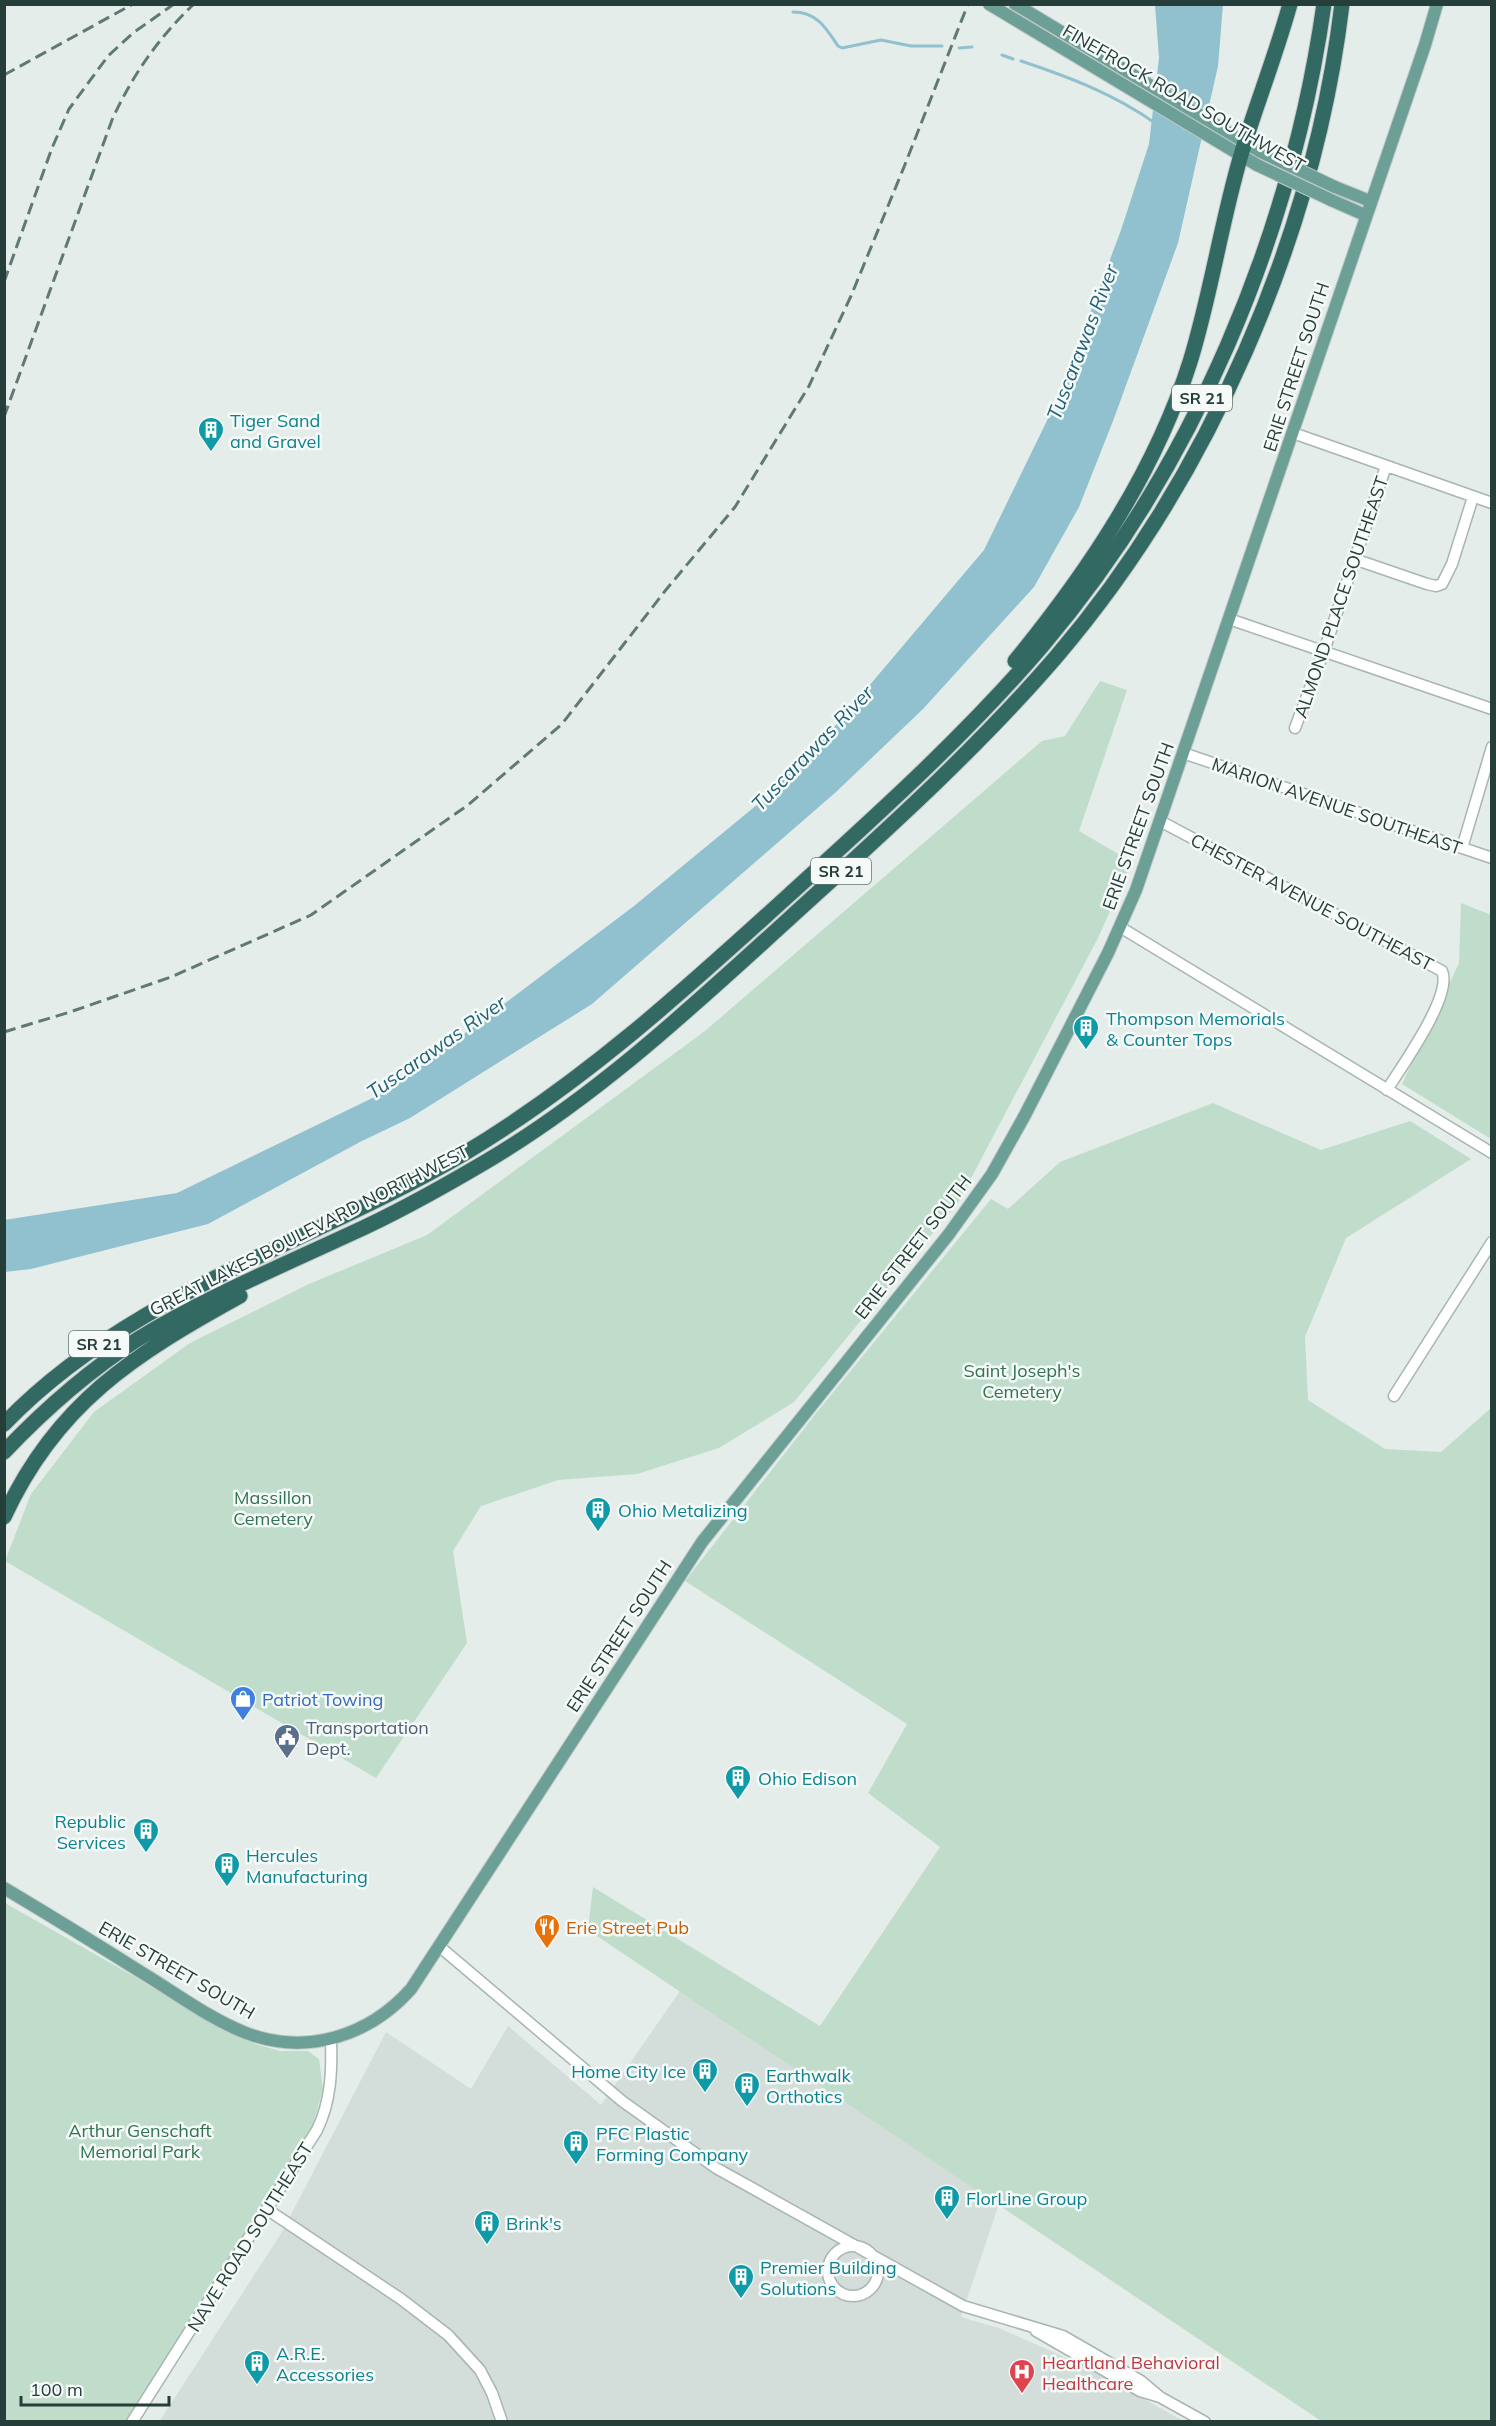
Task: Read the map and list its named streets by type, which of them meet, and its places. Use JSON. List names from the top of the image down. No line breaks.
{"streets":{"highway":["SR 21","GREAT LAKES BOULEVARD NORTHWEST"],"main road":["FINEFROCK ROAD SOUTHWEST","ERIE STREET SOUTH"],"street":["ALMOND PLACE SOUTHEAST","MARION AVENUE SOUTHEAST","CHESTER AVENUE SOUTHEAST","NAVE ROAD SOUTHEAST"]},"crossings":[["FINEFROCK ROAD SOUTHWEST","ERIE STREET SOUTH"],["ERIE STREET SOUTH","MARION AVENUE SOUTHEAST"],["ERIE STREET SOUTH","CHESTER AVENUE SOUTHEAST"],["ERIE STREET SOUTH","NAVE ROAD SOUTHEAST"]],"water":["Tuscarawas River"],"parks":["Saint Joseph's Cemetery","Massillon Cemetery","Arthur Genschaft Memorial Park"],"places":{"building":["Tiger Sand and Gravel","Thompson Memorials & Counter Tops","Ohio Metalizing","Ohio Edison","Republic Services","Hercules Manufacturing","Home City Ice","Earthwalk Orthotics","PFC Plastic Forming Company","FlorLine Group","Brink's","Premier Building Solutions","A.R.E. Accessories"],"shop":["Patriot Towing"],"public building":["Transportation Dept."],"restaurant":["Erie Street Pub"],"hospital":["Heartland Behavioral Healthcare"]},"scale_bar":"100 m"}
